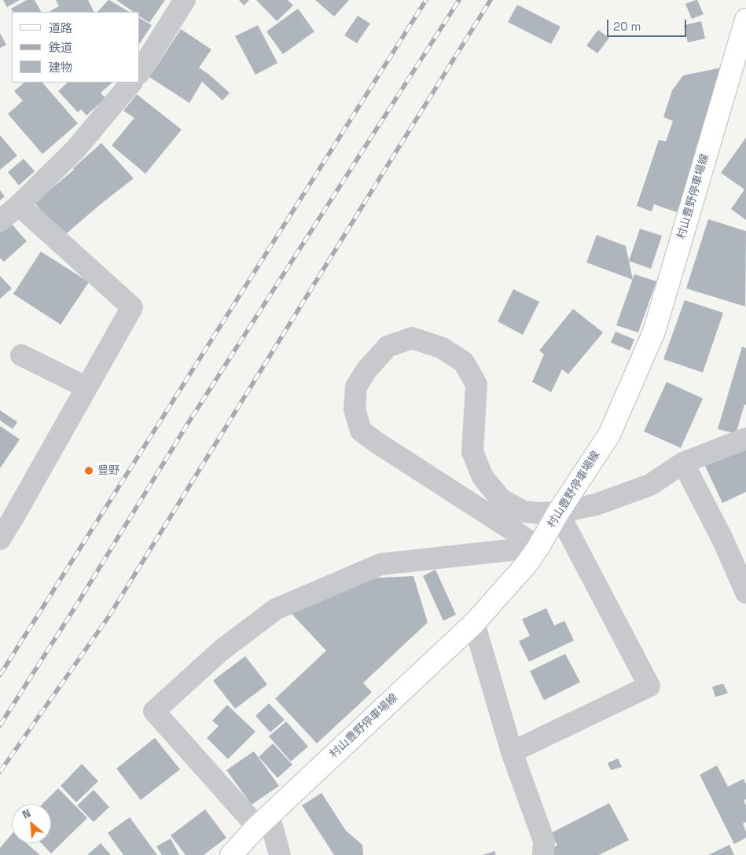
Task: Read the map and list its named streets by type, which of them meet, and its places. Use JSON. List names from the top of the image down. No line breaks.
{"streets":{"main road":["村山豊野停車場線"]},"places":["豊野"],"legend":["道路","鉄道","建物"],"scale_bar":"20 m","north":"top left"}
